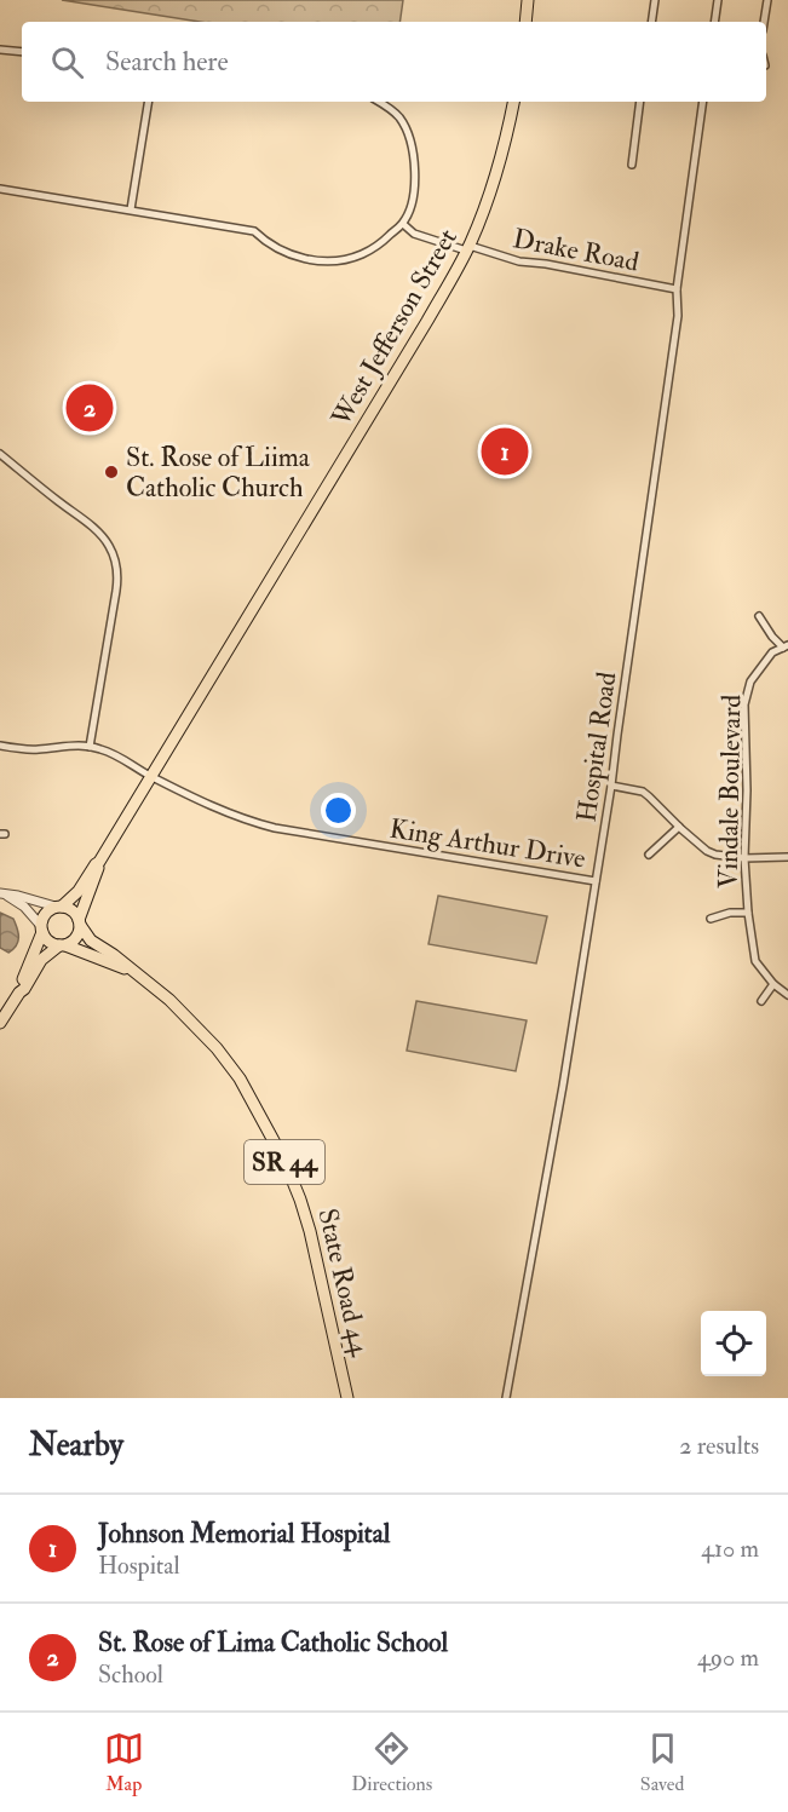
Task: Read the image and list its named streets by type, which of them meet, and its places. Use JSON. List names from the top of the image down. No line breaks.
{"streets":{"main road":["West Jefferson Street","SR 44","State Road 44"],"street":["Drake Road","Hospital Road","Vindale Boulevard","King Arthur Drive"]},"crossings":[["Drake Road","West Jefferson Street"],["Drake Road","Hospital Road"],["West Jefferson Street","King Arthur Drive"],["West Jefferson Street","State Road 44"],["Hospital Road","King Arthur Drive"]],"places":["St. Rose of Liima Catholic Church"],"page":{"search":"Search here","pins":["2","1"],"heading":["Nearby","2 results"],"list":[{"mark":"1","name":"Johnson Memorial Hospital","note":"Hospital","value":"410 m"},{"mark":"2","name":"St. Rose of Lima Catholic School","note":"School","value":"490 m"}],"nav":["Map","Directions","Saved"]}}
